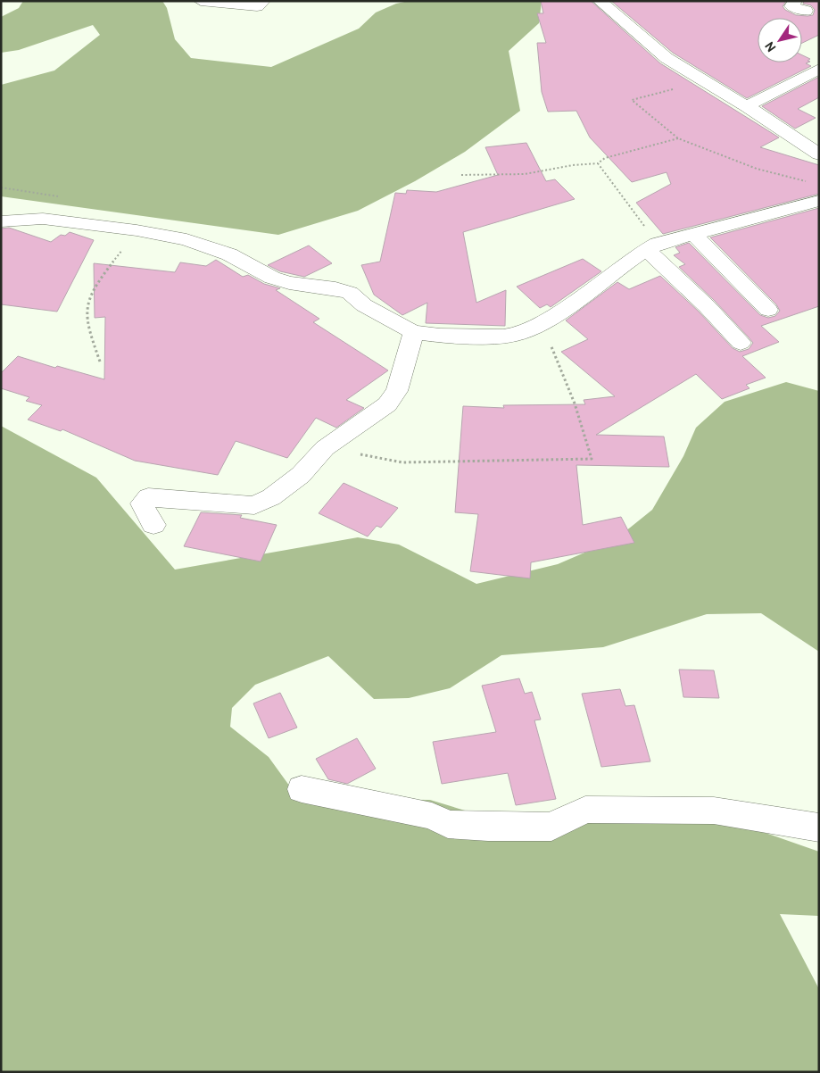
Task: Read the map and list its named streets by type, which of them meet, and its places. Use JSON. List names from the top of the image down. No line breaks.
{"north":"bottom left"}
